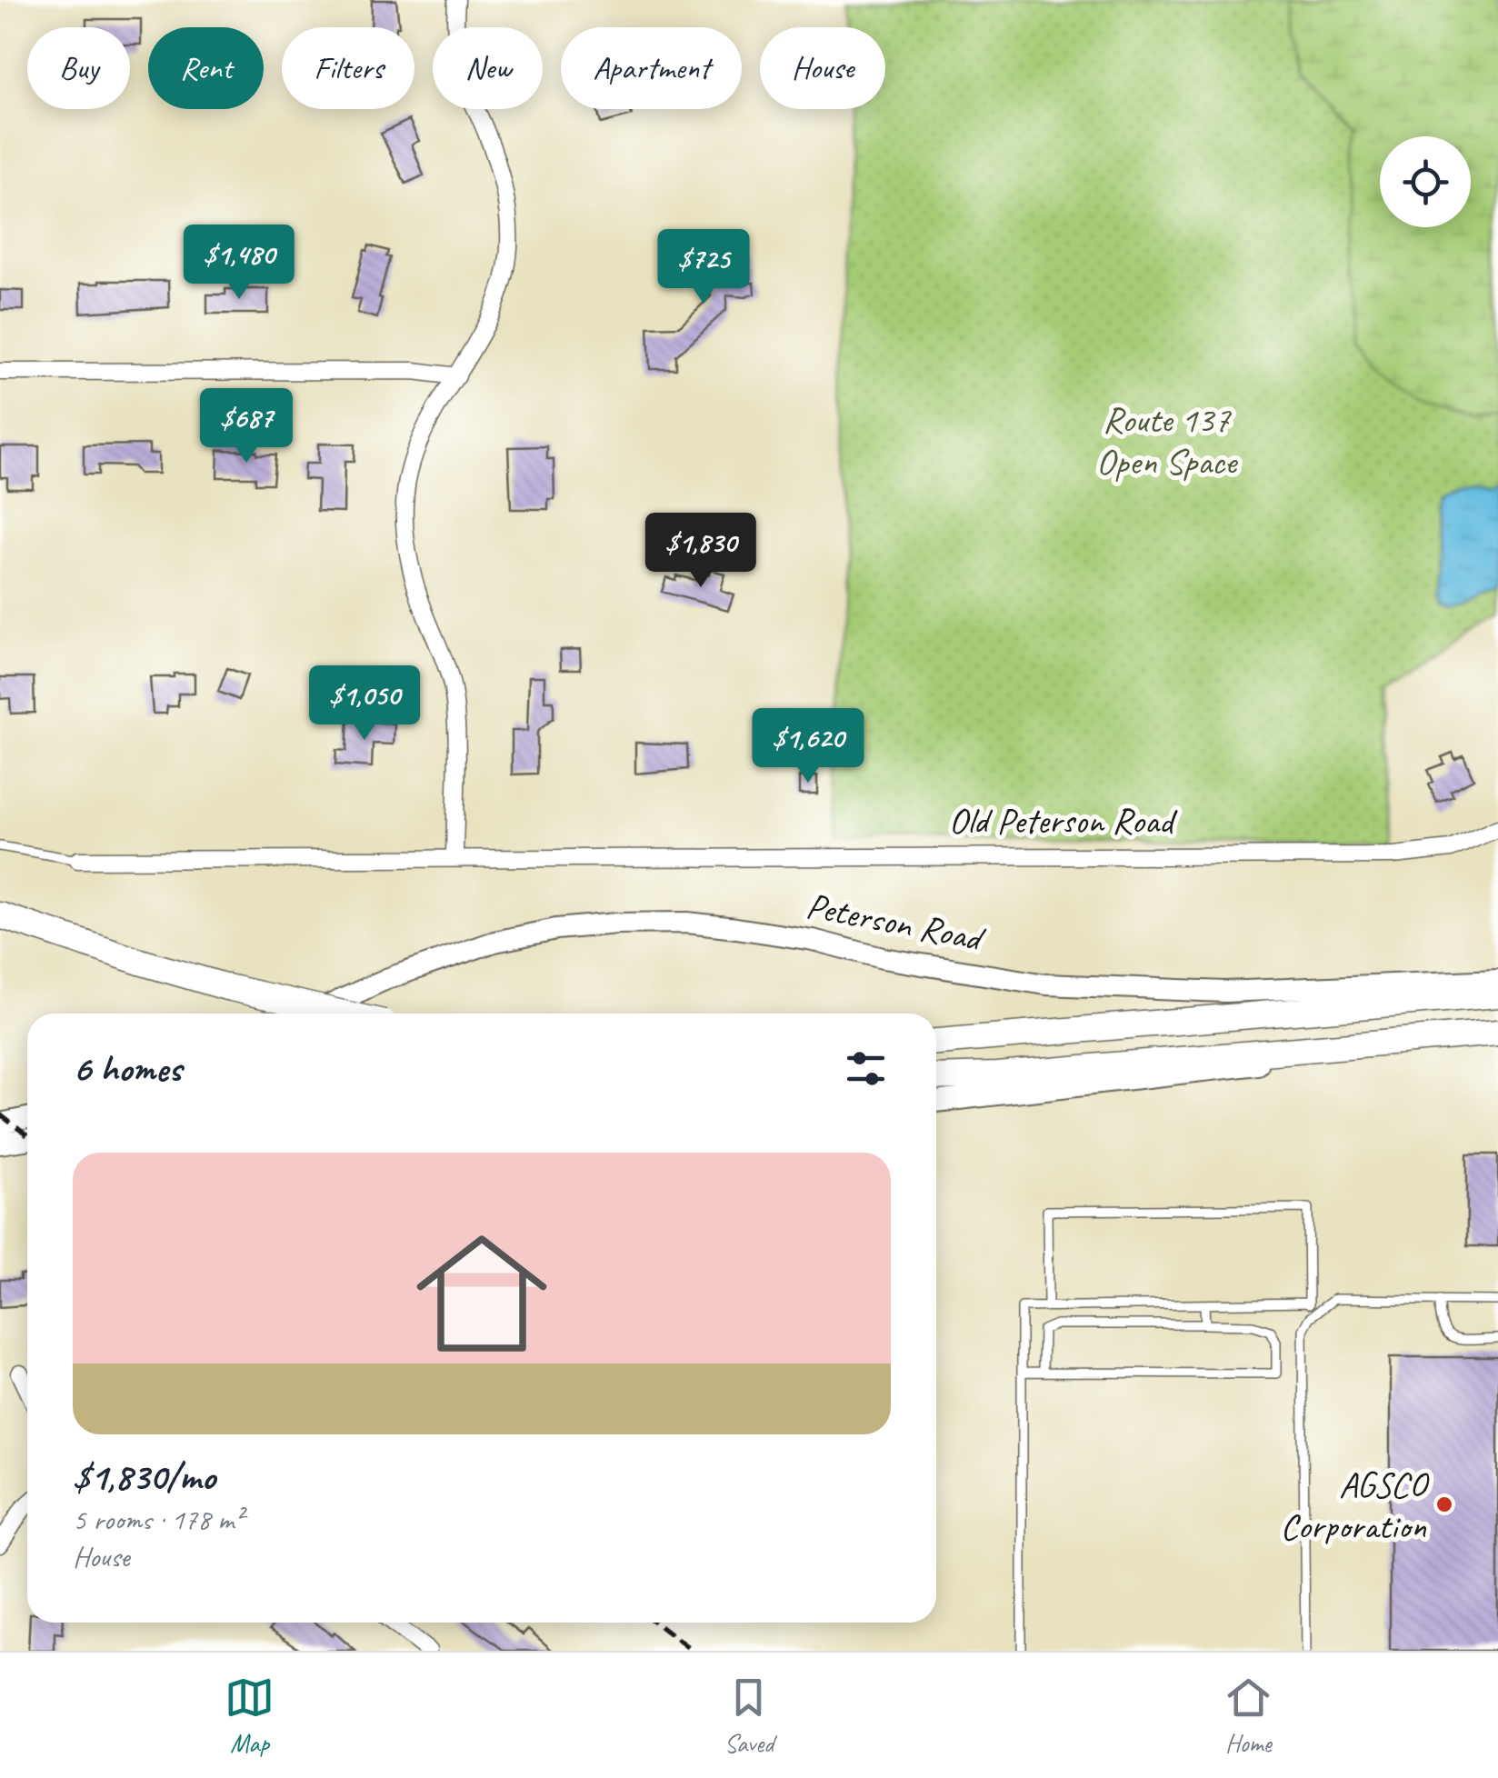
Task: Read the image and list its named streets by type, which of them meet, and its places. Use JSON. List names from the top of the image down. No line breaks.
{"streets":{"main road":["Peterson Road"],"street":["Old Peterson Road"]},"parks":["Route 137 Open Space"],"places":["AGSCO Corporation"],"page":{"chip":["Buy","Rent","Filters","New","Apartment","House"],"price":["$1,480","$725","$687","$1,830","$1,050","$1,620"],"heading":"6 homes","list":[{"name":"$1,830/mo","note":"5 rooms · 178 m² · House"}],"tabs":["Map","Saved","Home"]}}
